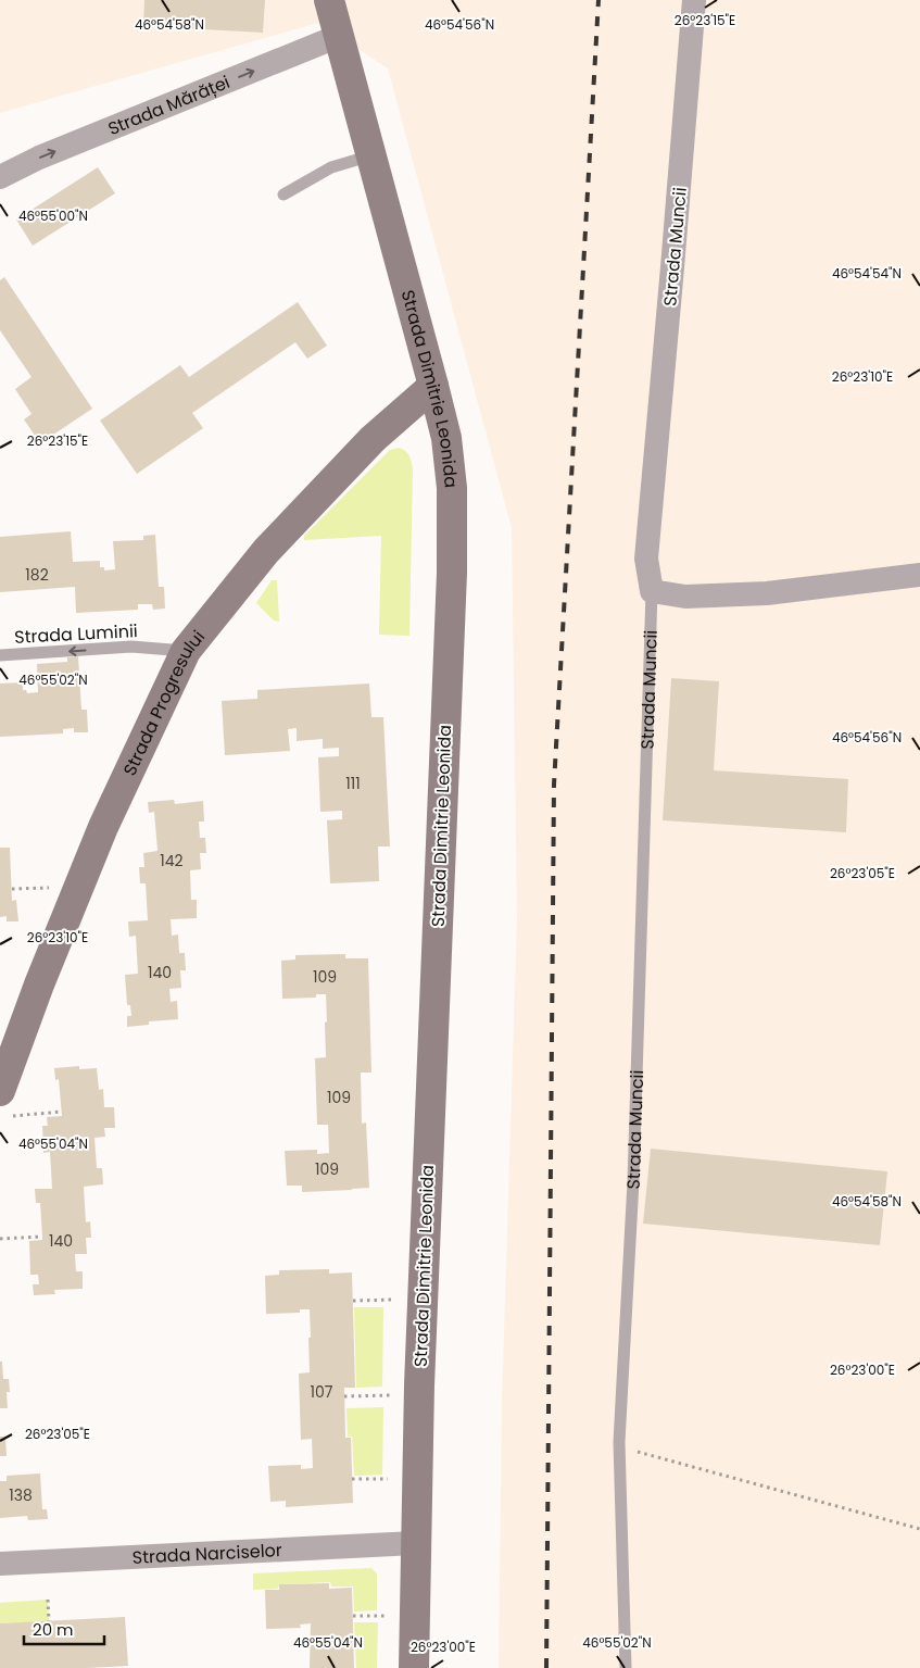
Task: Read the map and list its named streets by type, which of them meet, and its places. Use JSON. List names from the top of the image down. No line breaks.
{"streets":{"main road":["Strada Dimitrie Leonida","Strada Progresului"],"street":["Strada Mărăței","Strada Muncii","Strada Narciselor"],"lane":["Strada Luminii"]},"crossings":[["Strada Mărăței","Strada Dimitrie Leonida"],["Strada Dimitrie Leonida","Strada Progresului"],["Strada Dimitrie Leonida","Strada Narciselor"],["Strada Luminii","Strada Progresului"]],"one_way":["Strada Mărăței","Strada Luminii"],"house_numbers":["182","111","142","140","109","109","109","140","107","138"],"scale_bar":"20 m","coordinates":["26°23'15\"E","46°54'58\"N","46°54'56\"N","46°55'00\"N","46°54'54\"N","26°23'10\"E","46°55'02\"N","26°23'05\"E","46°55'04\"N","26°23'00\"E"]}
